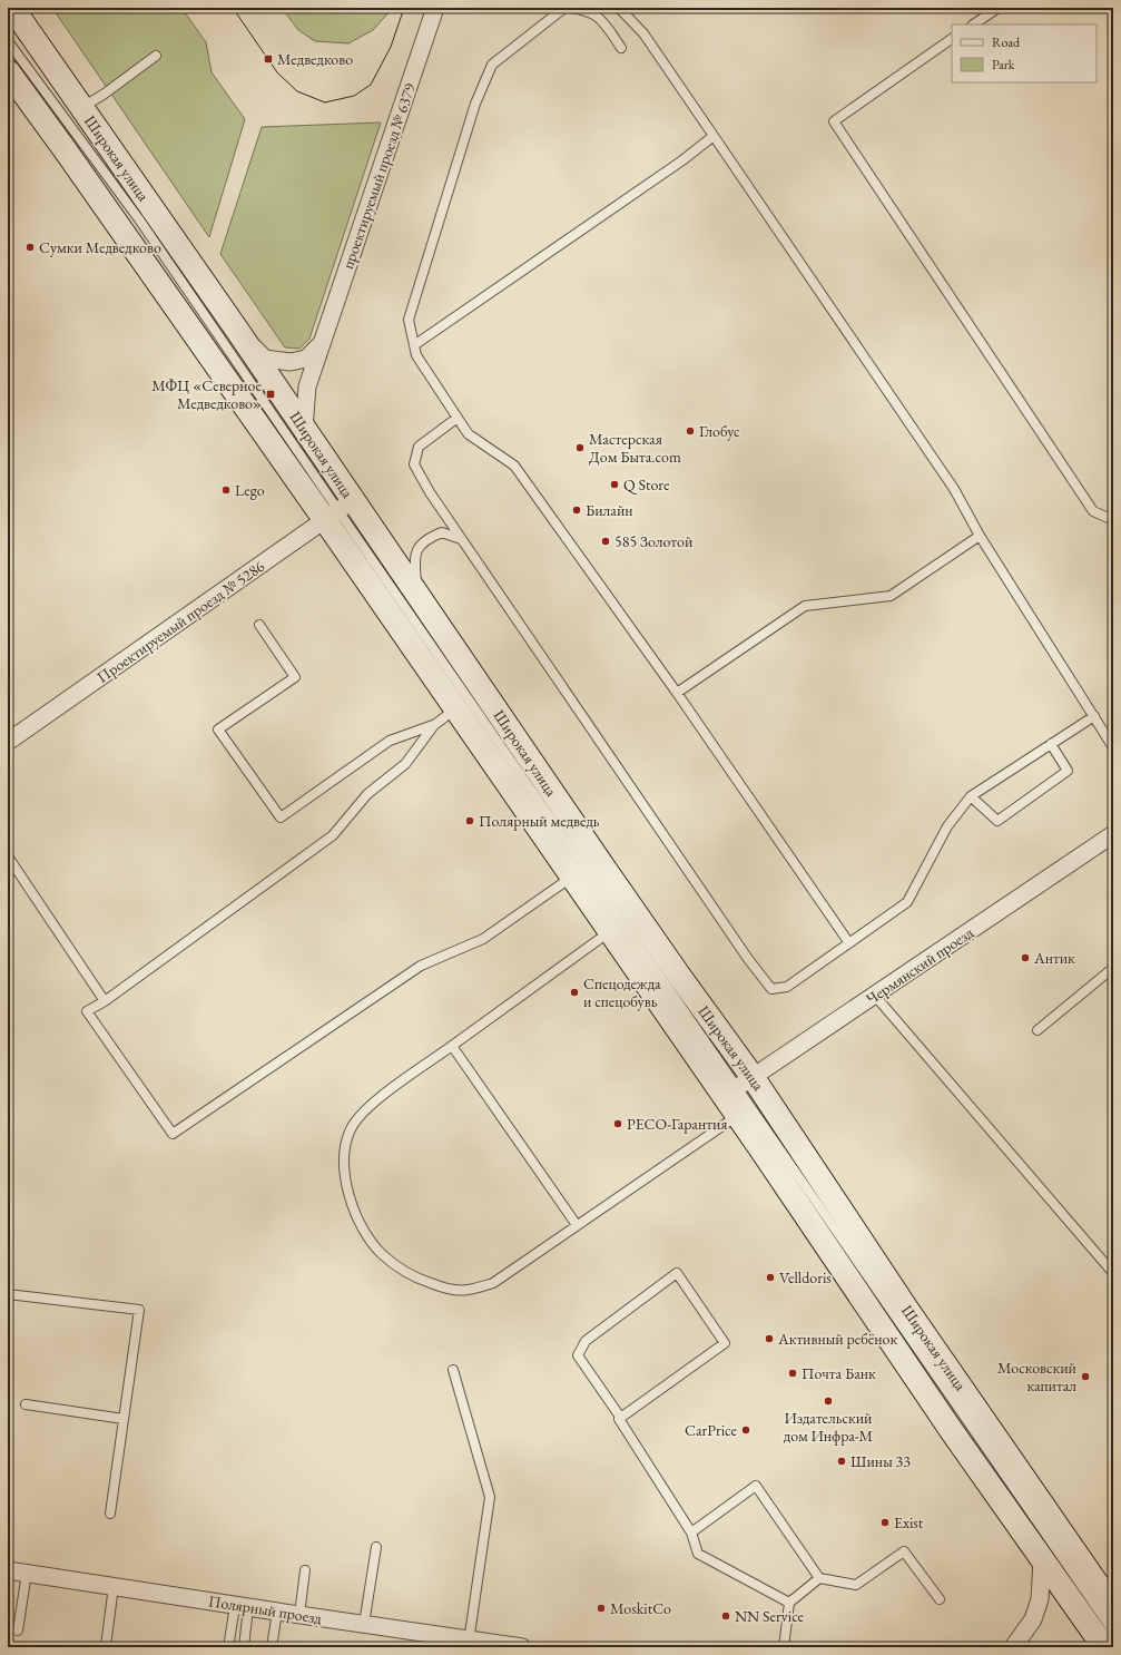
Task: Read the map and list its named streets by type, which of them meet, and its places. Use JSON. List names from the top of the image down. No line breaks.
{"streets":{"main road":["Широкая улица"],"street":["проектируемый проезд № 6379","Проектируемый проезд № 5286","Чермянский проезд","Полярный проезд"]},"crossings":[["Широкая улица","проектируемый проезд № 6379"],["Широкая улица","Проектируемый проезд № 5286"],["Широкая улица","Чермянский проезд"]],"places":{"transit":["Медведково","МФЦ «Северное Медведково»"],"other":["Сумки Медведково","Глобус","Мастерская Дом Быта.com","Q Store","Lego","Билайн","585 Золотой","Полярный медведь","Антик","Спецодежда и спецобувь","РЕСО-Гарантия","Velldoris","Активный ребёнок","Почта Банк","Московский капитал","Издательский дом Инфра-М","CarPrice","Шины 33","Exist","MoskitCo","NN Service"]},"legend":["Road","Park"]}
